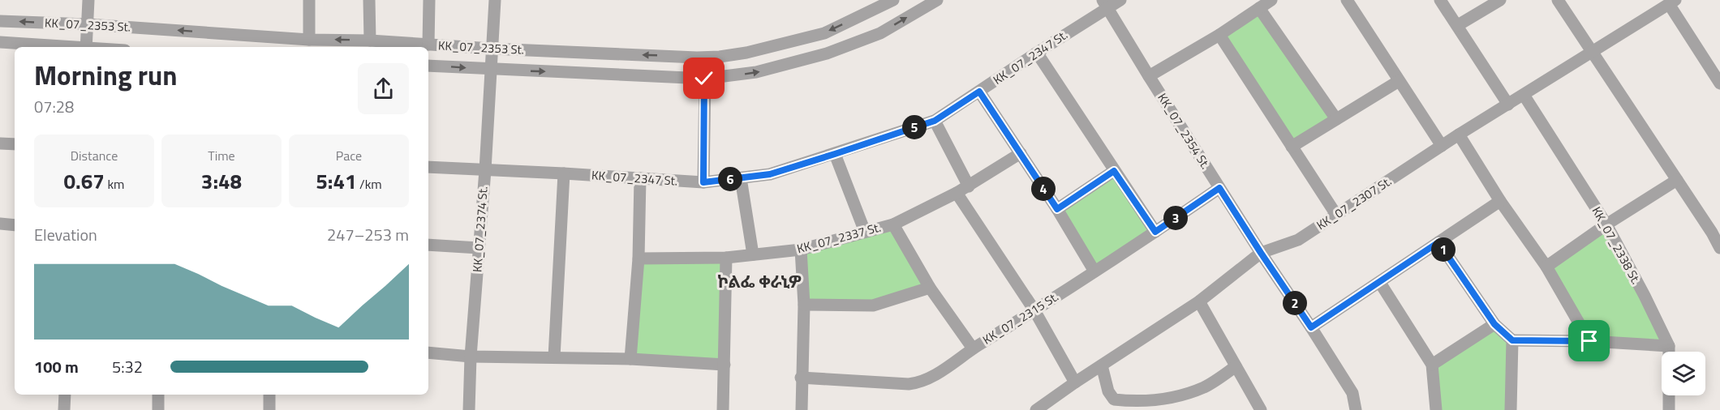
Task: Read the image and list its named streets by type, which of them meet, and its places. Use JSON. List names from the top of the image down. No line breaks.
{"streets":{"street":["KK_07_2353 St.","KK_07_2347 St.","KK_07_2354 St.","KK_07_2307 St.","KK_07_2374 St.","KK_07_2337 St.","KK_07_2338 St.","KK_07_2315 St."]},"crossings":[["KK_07_2353 St.","KK_07_2374 St."],["KK_07_2347 St.","KK_07_2354 St."],["KK_07_2347 St.","KK_07_2374 St."],["KK_07_2354 St.","KK_07_2307 St."],["KK_07_2354 St.","KK_07_2315 St."],["KK_07_2307 St.","KK_07_2338 St."]],"districts":["ኮልፌ ቀራኒዎ"],"page":{"heading":["Morning run","07:28"],"pins":["5","6","4","3","1","2"],"stats":[["Distance","0.67 km"],["Time","3:48"],["Pace","5:41 /km"]],"chart":["Elevation","247–253 m"],"list":[{"name":"100 m","note":"5:32"}]}}
